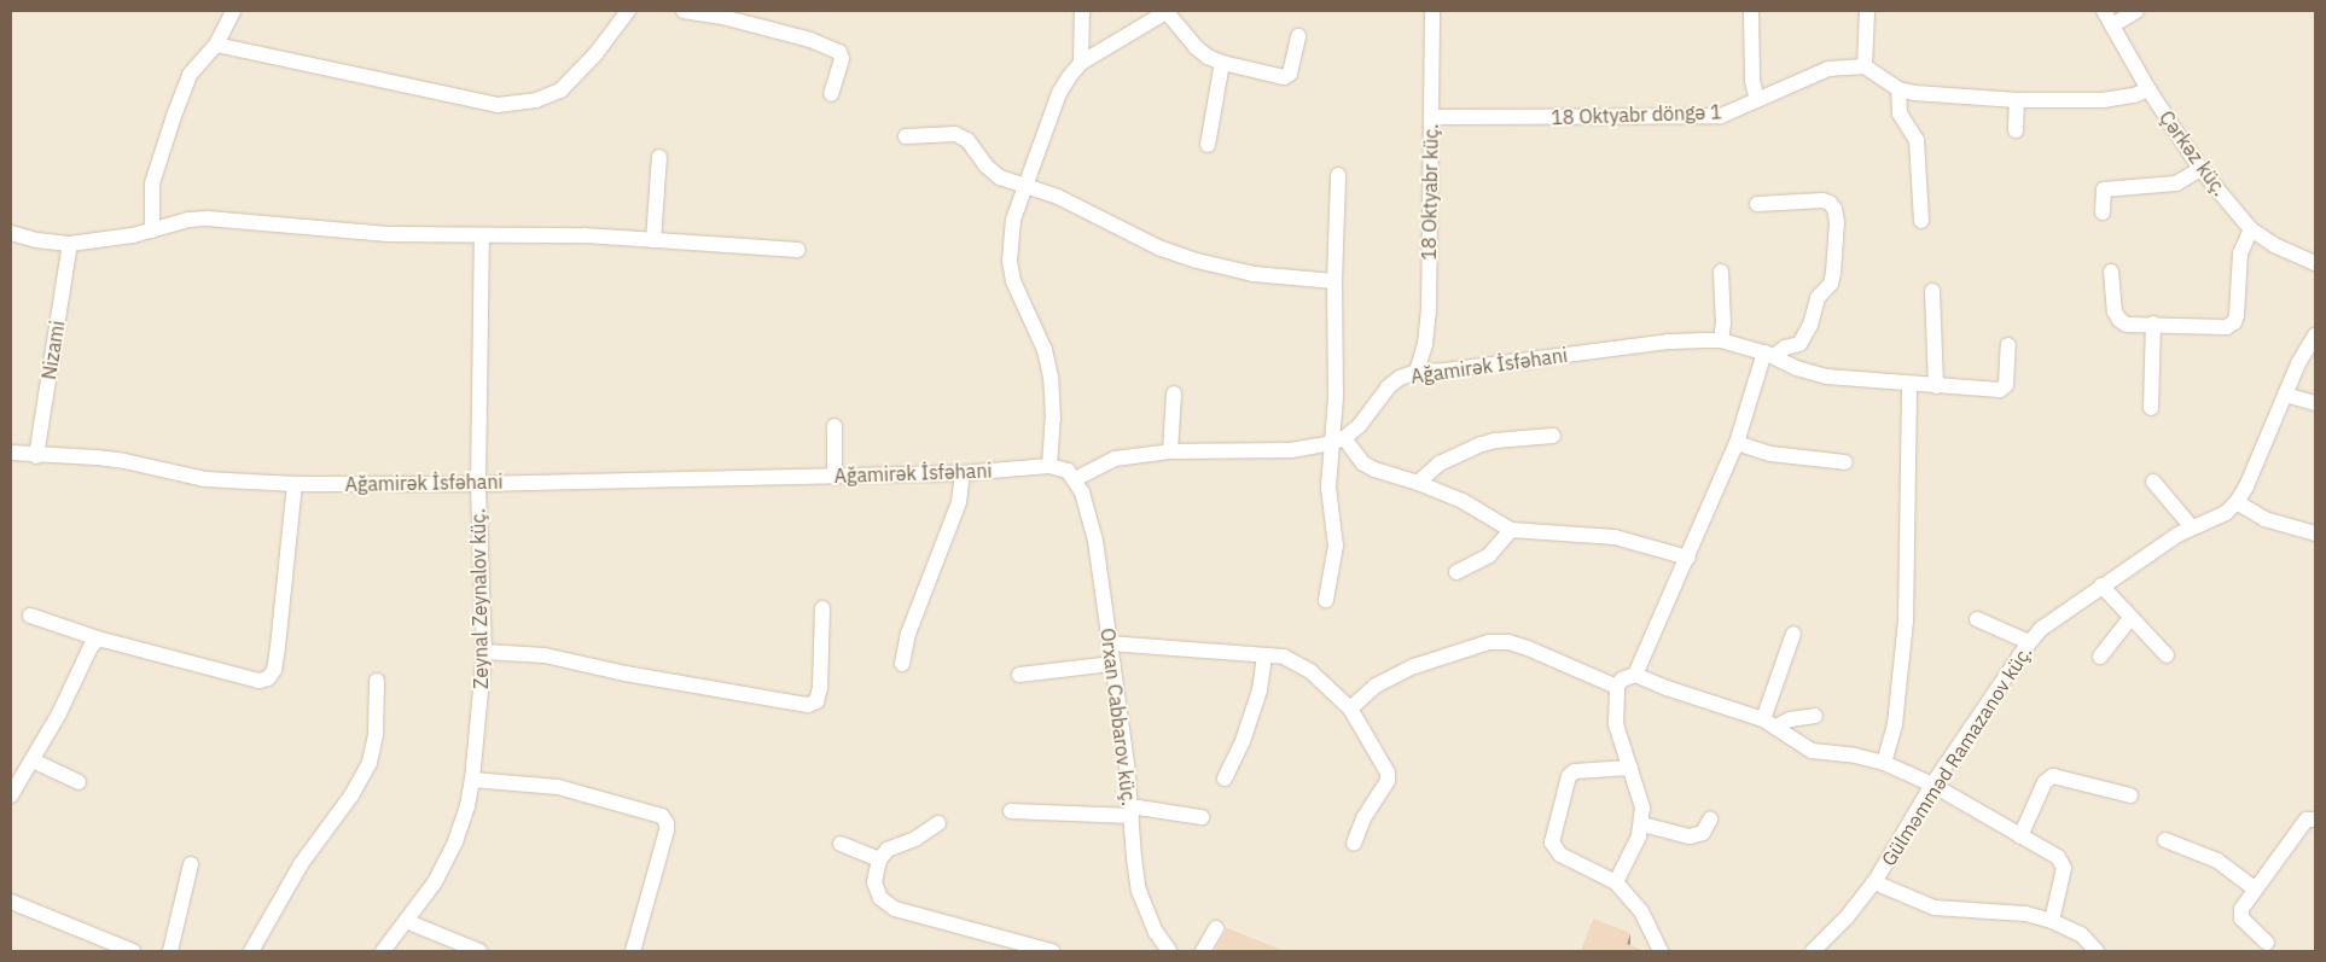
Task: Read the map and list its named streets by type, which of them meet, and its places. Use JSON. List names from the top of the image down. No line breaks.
{"streets":{"street":["18 Oktyabr döngə 1","Çərkəz küç.","18 Oktyabr küç.","Nizami","Ağamirək İsfəhani","Zeynal Zeynalov küç.","Orxan Cabbarov küç.","Gülməmməd Ramazanov küç."]},"crossings":[["18 Oktyabr döngə 1","18 Oktyabr küç."],["18 Oktyabr küç.","Ağamirək İsfəhani"],["Nizami","Ağamirək İsfəhani"],["Ağamirək İsfəhani","Zeynal Zeynalov küç."]]}
